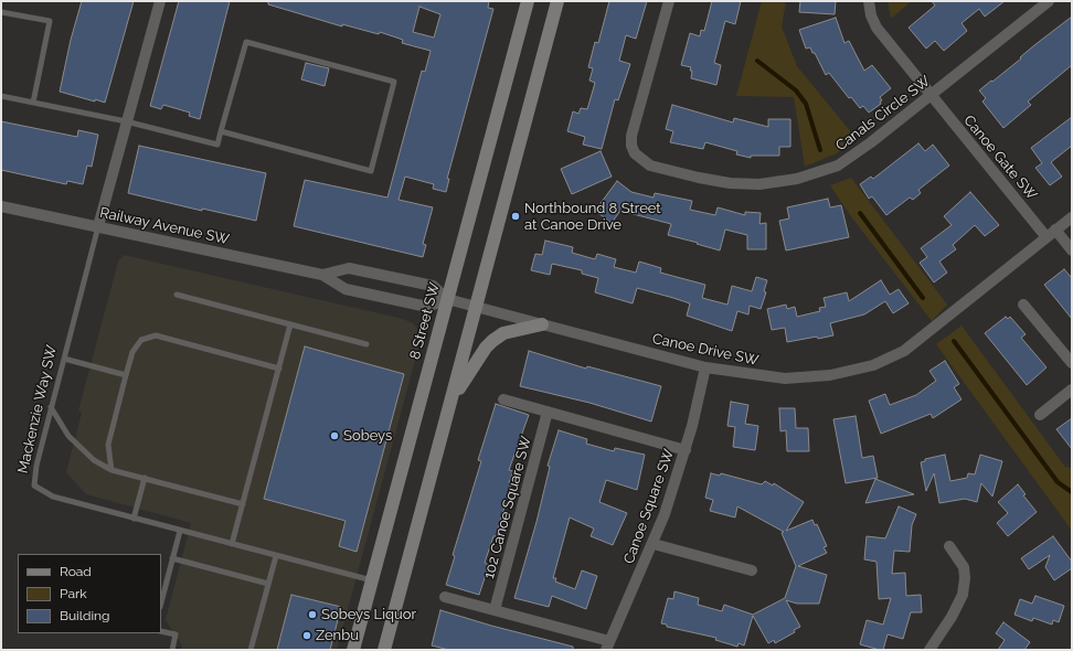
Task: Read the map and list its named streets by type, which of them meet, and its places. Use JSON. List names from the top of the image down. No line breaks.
{"streets":{"main road":["8 Street SW"],"street":["Canals Circle SW","Canoe Gate SW","Railway Avenue SW","Canoe Drive SW","Mackenzie Way SW","Canoe Square SW","102 Canoe Square SW"]},"crossings":[["Canals Circle SW","Canoe Gate SW"],["Canoe Gate SW","Canoe Drive SW"],["Railway Avenue SW","8 Street SW"],["Railway Avenue SW","Canoe Drive SW"],["Railway Avenue SW","Mackenzie Way SW"],["8 Street SW","Canoe Drive SW"],["8 Street SW","Mackenzie Way SW"],["Canoe Drive SW","Canoe Square SW"]],"places":["Northbound 8 Street at Canoe Drive","Sobeys","Sobeys Liquor","Zenbu"],"legend":["Road","Park","Building"]}
